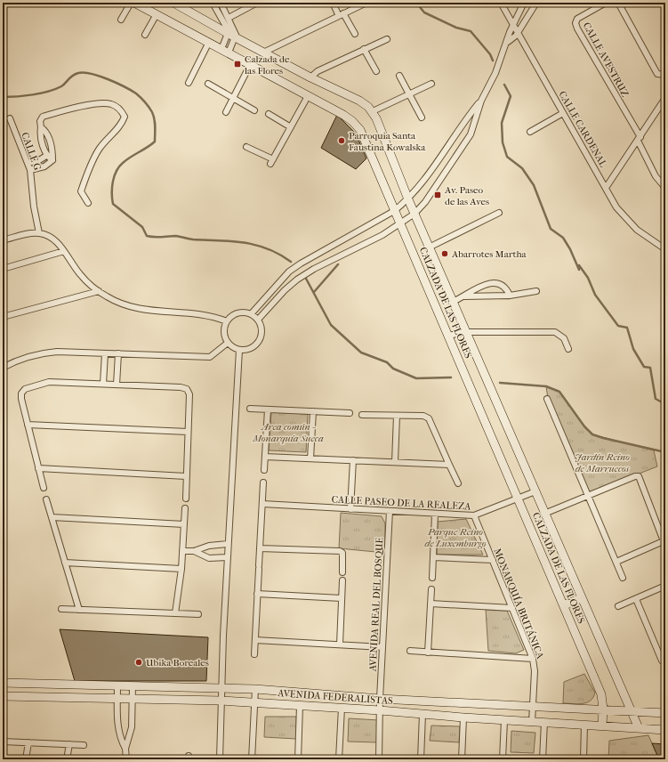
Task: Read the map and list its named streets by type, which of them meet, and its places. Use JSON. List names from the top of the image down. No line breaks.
{"streets":{"street":["CALLE AVESTRUZ","CALLE CARDENAL","CALLE G","CALZADA DE LAS FLORES","CALLE PASEO DE LA REALEZA","MONARQUÍA BRITÁNICA","AVENIDA REAL DEL BOSQUE","AVENIDA FEDERALISTAS"]},"crossings":[["CALZADA DE LAS FLORES","CALLE PASEO DE LA REALEZA"],["CALZADA DE LAS FLORES","AVENIDA FEDERALISTAS"],["CALLE PASEO DE LA REALEZA","MONARQUÍA BRITÁNICA"],["CALLE PASEO DE LA REALEZA","AVENIDA REAL DEL BOSQUE"],["MONARQUÍA BRITÁNICA","AVENIDA FEDERALISTAS"],["AVENIDA REAL DEL BOSQUE","AVENIDA FEDERALISTAS"]],"parks":["Area común - Monarquía Sueca","Jardín Reino de Marruecos","Parque Reino de Luxemburgo"],"places":{"transit":["Calzada de las Flores","Av. Paseo de las Aves"],"other":["Parroquia Santa Faustina Kowalska","Abarrotes Martha","Ubika Boreales"]}}
